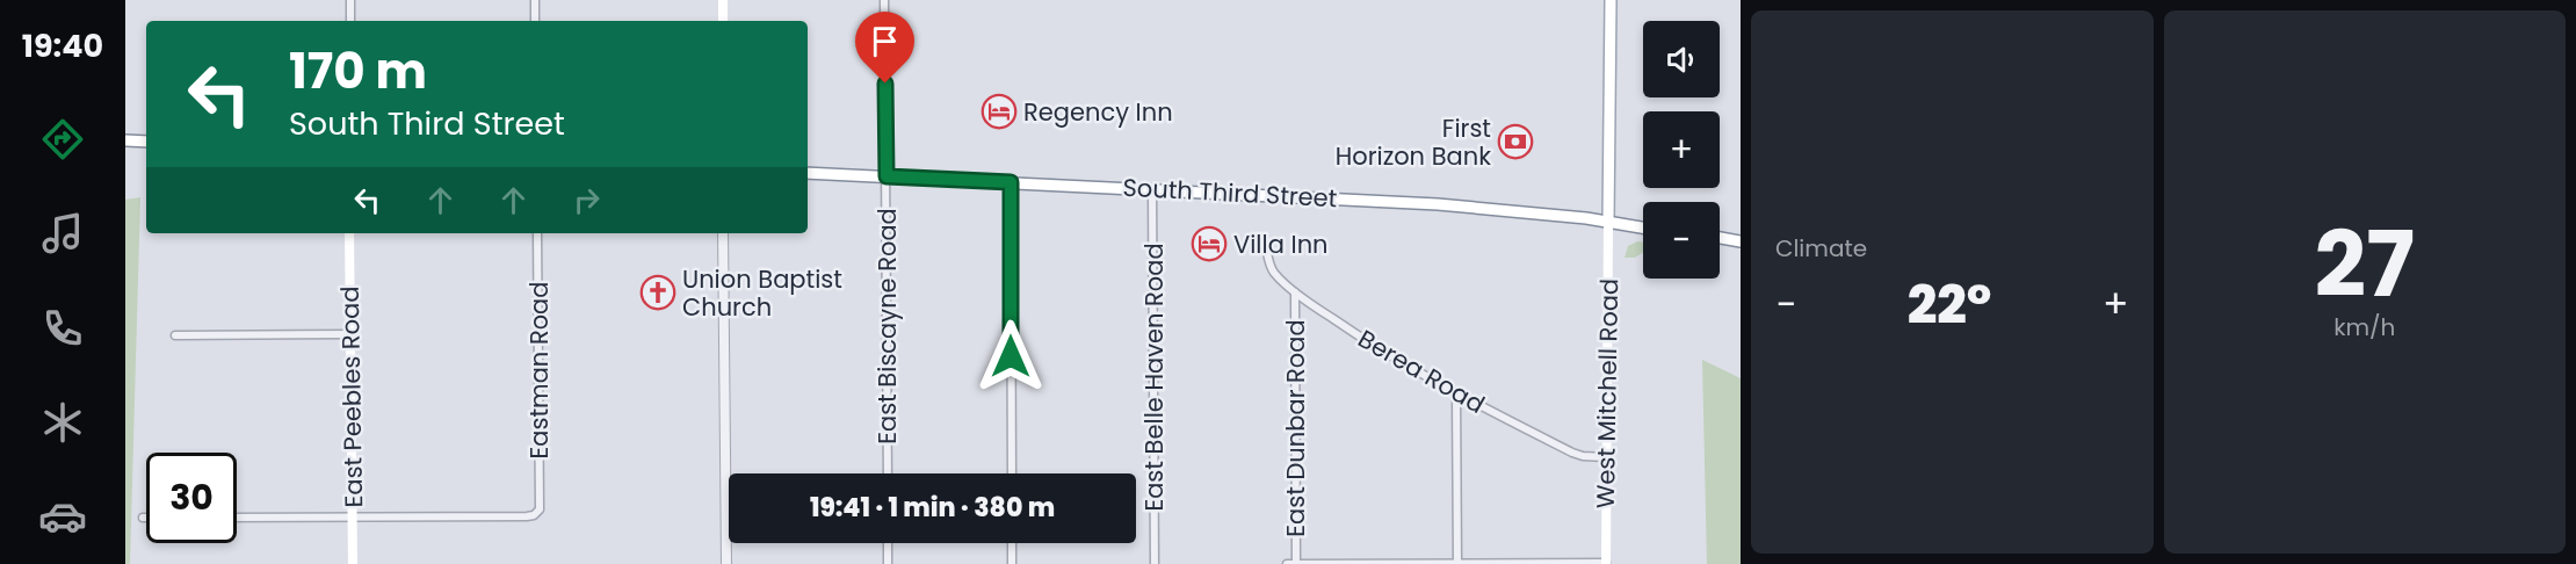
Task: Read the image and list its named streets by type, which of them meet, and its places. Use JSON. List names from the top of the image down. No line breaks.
{"streets":{"main road":["South Third Street","West Mitchell Road","East Peebles Road"],"street":["East Biscayne Road","Eastman Road","Berea Road","East Belle Haven Road","East Dunbar Road"]},"crossings":[["South Third Street","East Biscayne Road"],["South Third Street","East Belle Haven Road"],["South Third Street","West Mitchell Road"],["Eastman Road","East Peebles Road"],["Berea Road","West Mitchell Road"],["Berea Road","East Dunbar Road"]],"places":{"hotel":["Regency Inn","Villa Inn"],"bank":["First Horizon Bank"],"church":["Union Baptist Church"]},"page":{"tabs":"19:40","tile":["Climate",["27","km/h"]],"map_buttons":["+","−"],"turn":["170 m","South Third Street"],"heat":["−","22°","+"],"limit":"30","trip":"19:41 · 1 min · 380 m"}}
